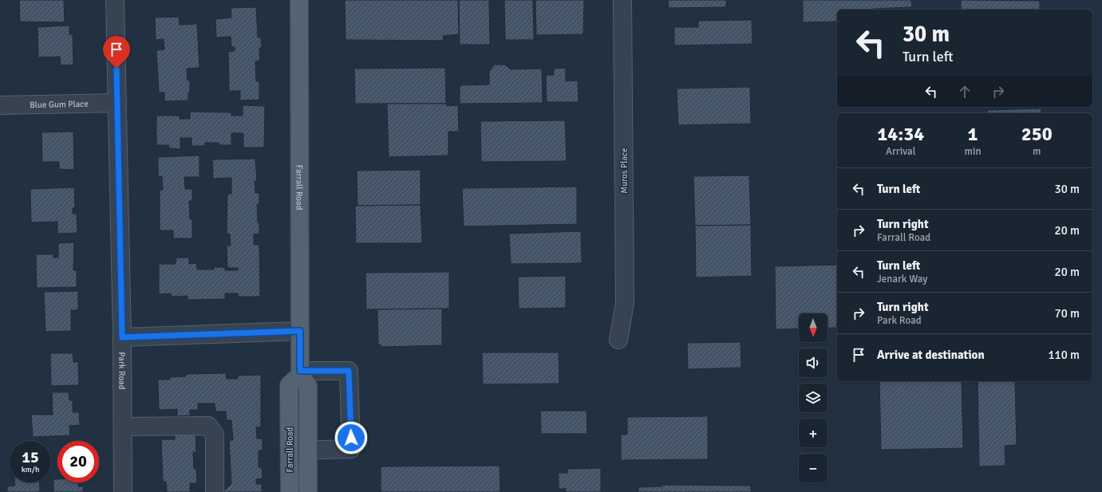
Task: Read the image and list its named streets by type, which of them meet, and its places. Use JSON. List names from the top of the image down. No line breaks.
{"streets":{"main road":["Farrall Road"],"street":["Blue Gum Place","Muros Place","Park Road"]},"crossings":[["Blue Gum Place","Park Road"]],"north":"bottom","page":{"turn":["30 m","Turn left"],"eta":["14:34","Arrival","1","min","250","m"],"list":[{"name":"Turn left","value":"30 m"},{"name":"Turn right","note":"Farrall Road","value":"20 m"},{"name":"Turn left","note":"Jenark Way","value":"20 m"},{"name":"Turn right","note":"Park Road","value":"70 m"},{"name":"Arrive at destination","value":"110 m"}],"map_buttons":["+","−"],"speed":"15 km/h","limit":"20"}}
